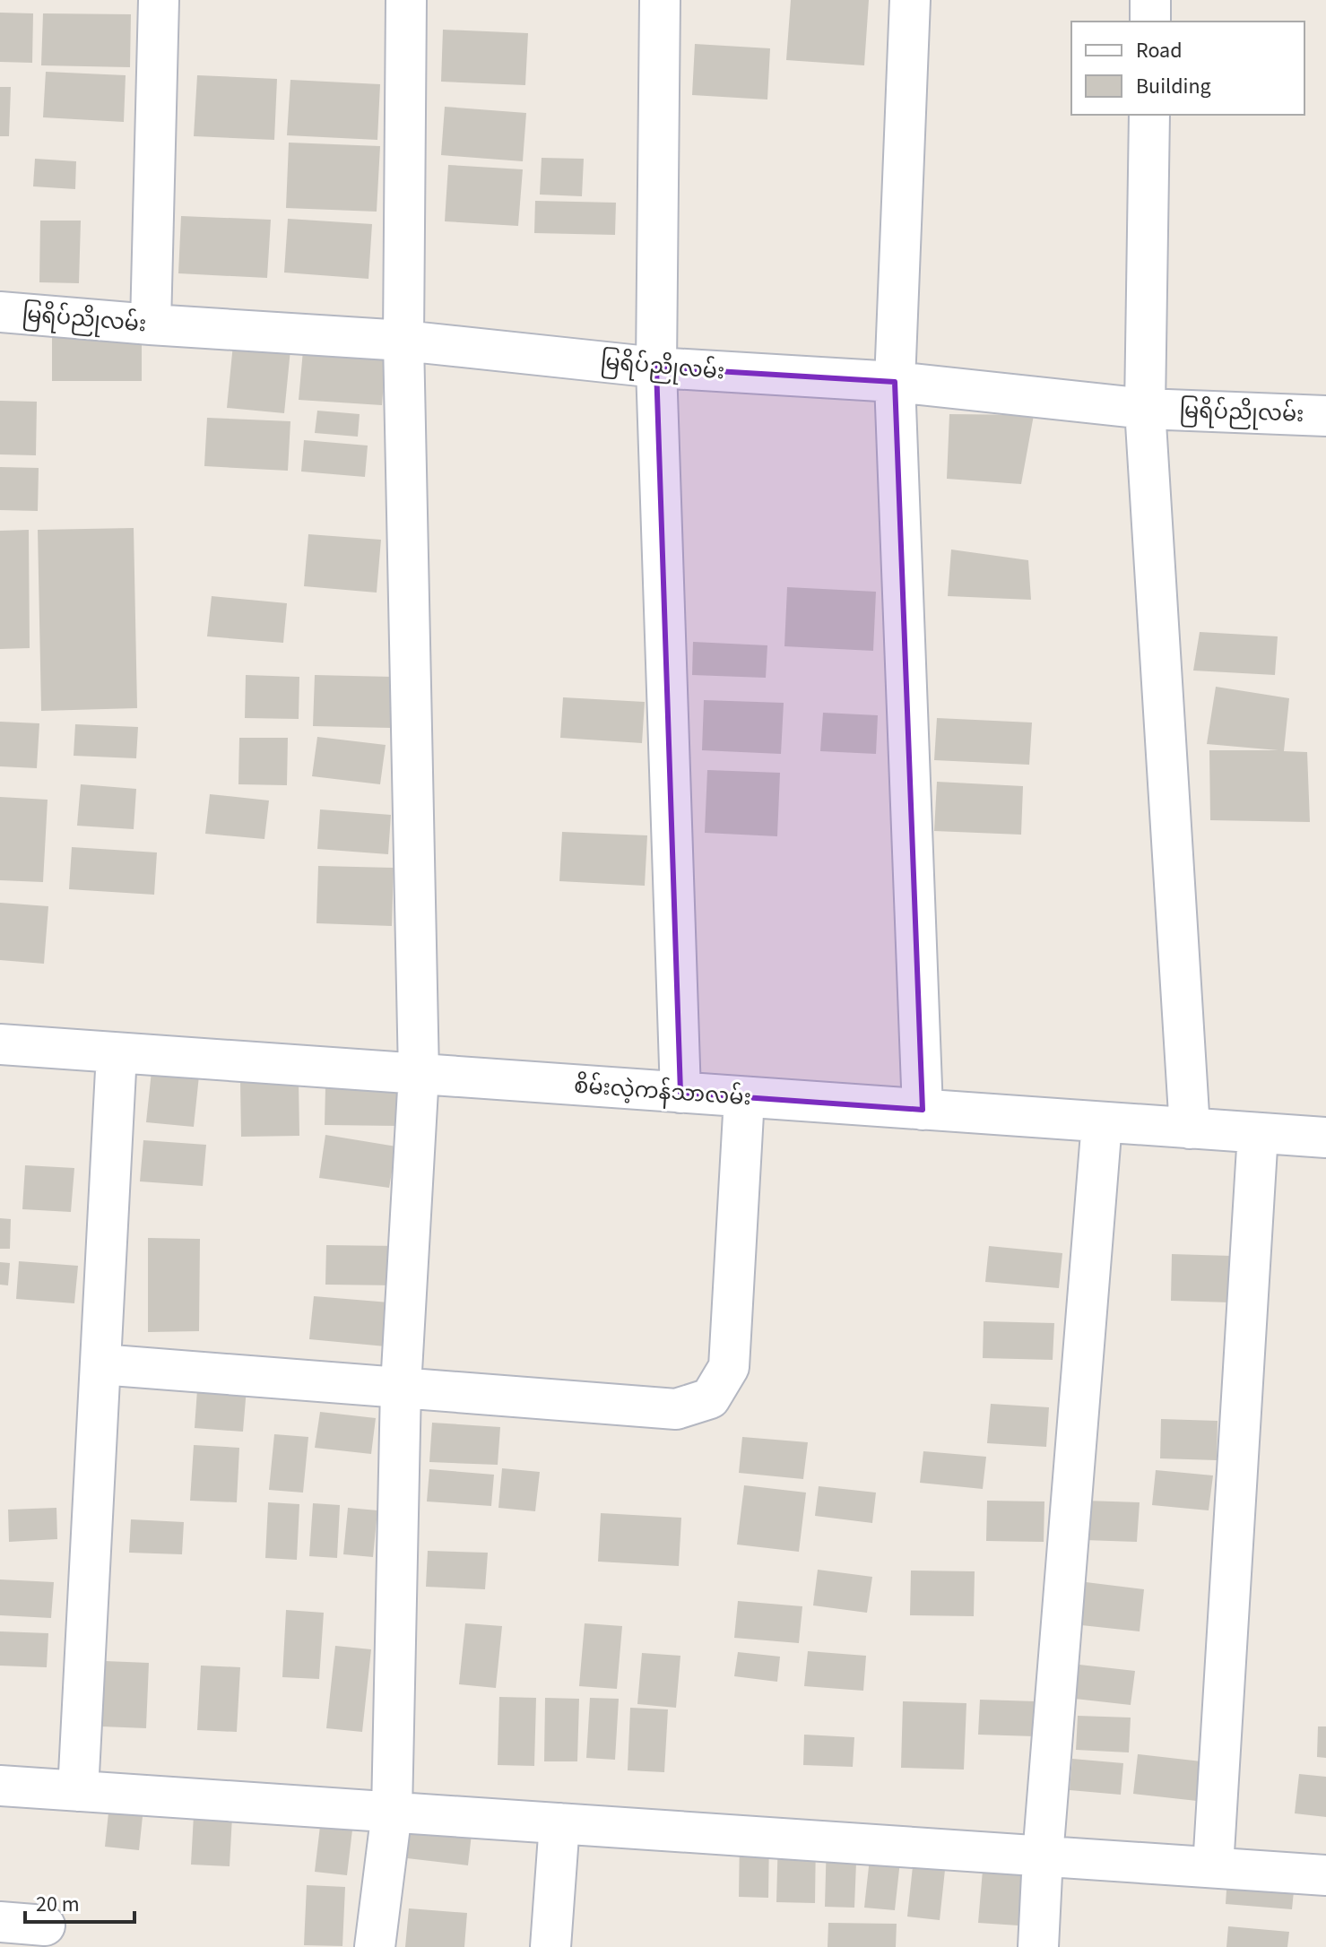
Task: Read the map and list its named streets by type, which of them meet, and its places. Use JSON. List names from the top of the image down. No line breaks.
{"streets":{"street":["မြရိပ်ညိုလမ်း","စိမ်းလဲ့ကန်သာလမ်း"]},"legend":["Road","Building"],"scale_bar":"20 m"}
